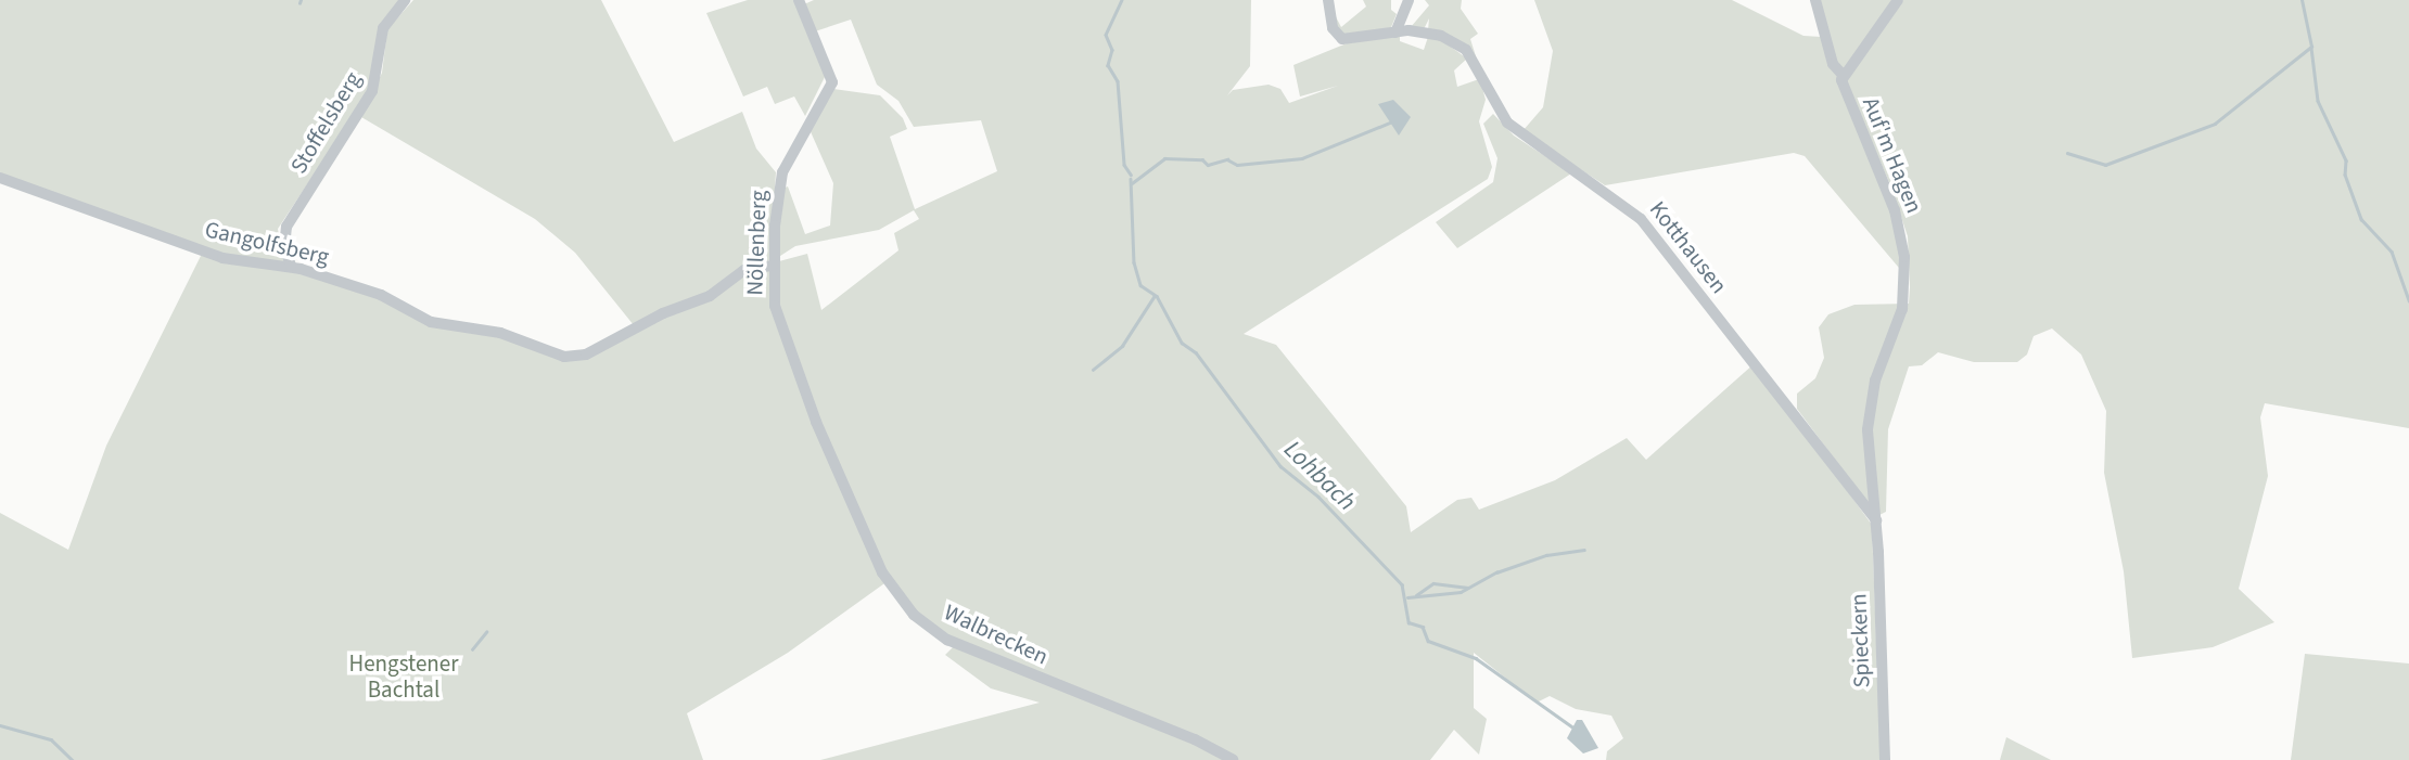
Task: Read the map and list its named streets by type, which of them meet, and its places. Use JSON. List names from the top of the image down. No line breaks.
{"streets":{"street":["Stoffelsberg","Auf'm Hagen","Gangolfsberg","Nöllenberg","Kotthausen","Walbrecken","Spieckern"]},"crossings":[["Stoffelsberg","Gangolfsberg"],["Auf'm Hagen","Kotthausen"],["Auf'm Hagen","Spieckern"],["Gangolfsberg","Nöllenberg"],["Nöllenberg","Walbrecken"],["Kotthausen","Spieckern"]],"water":["Lohbach"],"parks":["Hengstener Bachtal"]}
